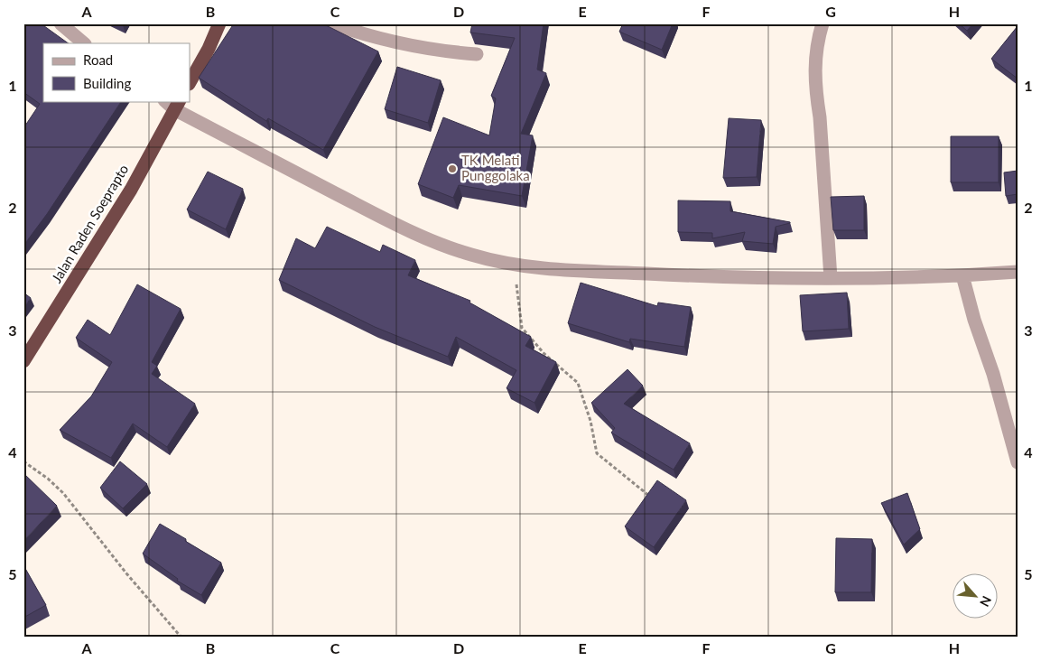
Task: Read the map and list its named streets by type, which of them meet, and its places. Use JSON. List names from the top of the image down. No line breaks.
{"streets":{"highway":["Jalan Raden Soeprapto"]},"places":["TK Melati Punggolaka"],"legend":["Road","Building"],"north":"bottom right","grid":{"columns":["A","B","C","D","E","F","G","H"],"rows":["1","2","3","4","5"]}}
